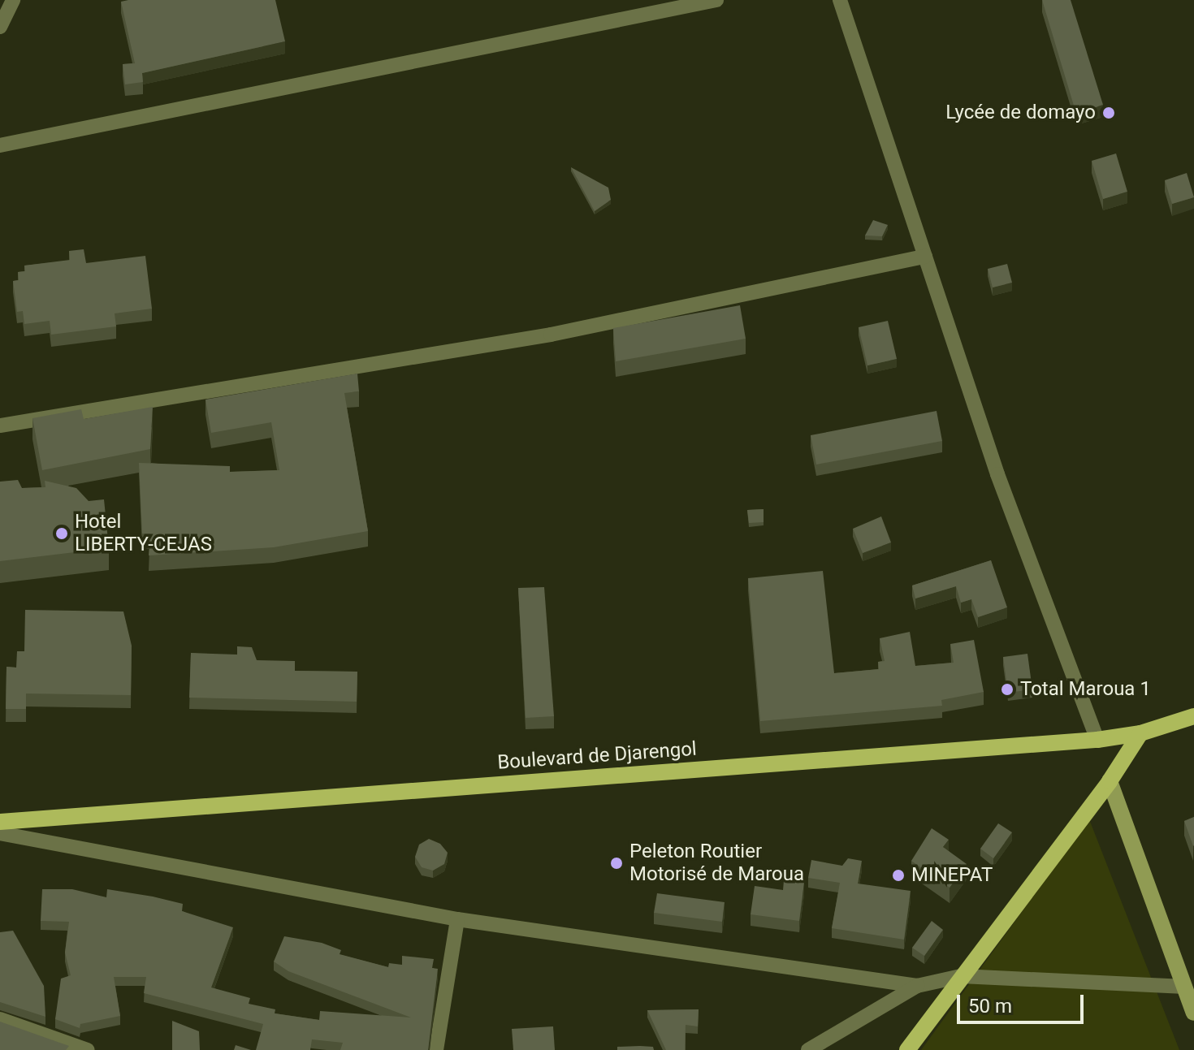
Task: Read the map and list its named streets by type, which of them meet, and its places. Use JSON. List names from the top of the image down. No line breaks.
{"streets":{"main road":["Boulevard de Djarengol"]},"places":["Lycée de domayo","Hotel LIBERTY-CEJAS","Total Maroua 1","Peleton Routier Motorisé de Maroua","MINEPAT"],"scale_bar":"50 m"}
